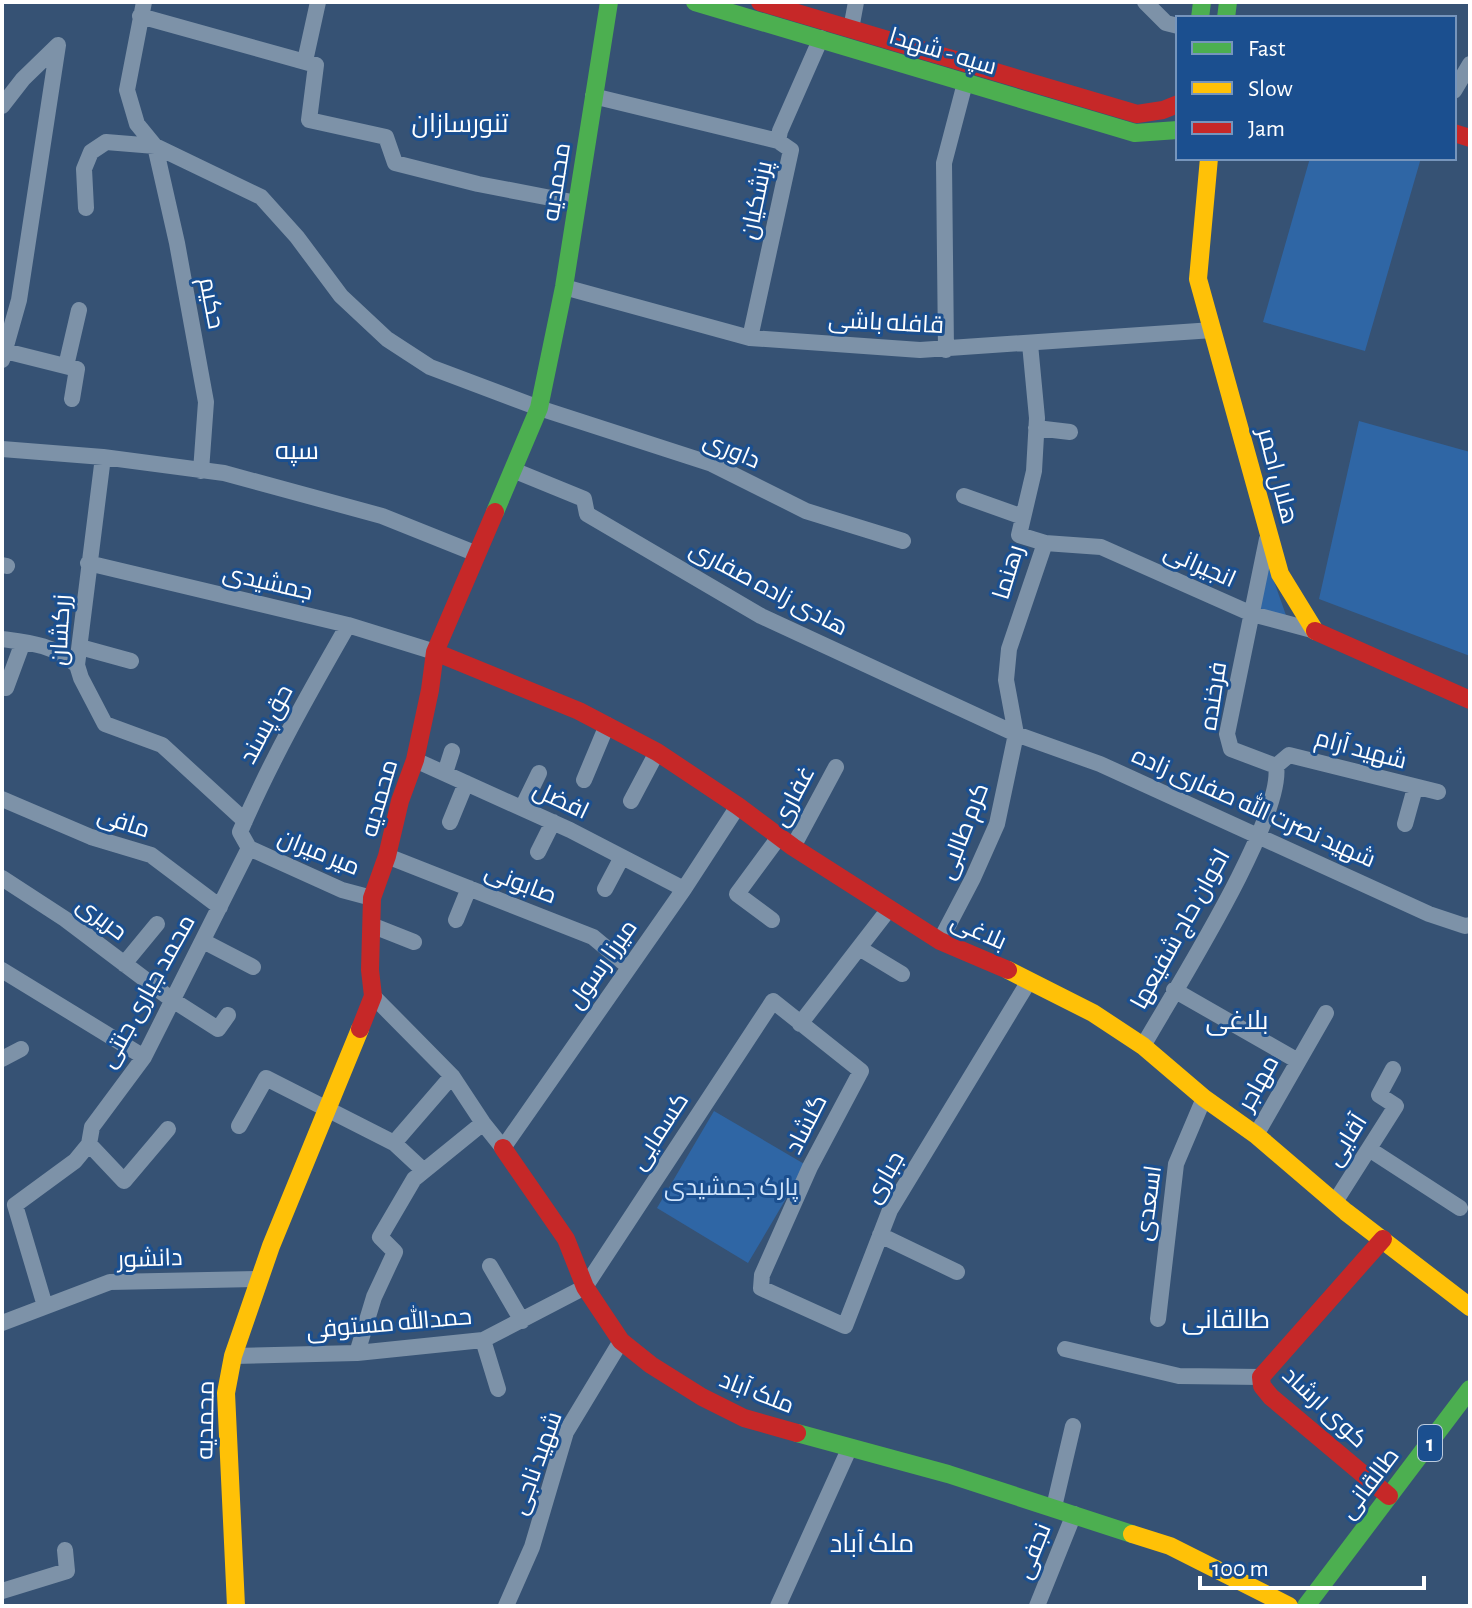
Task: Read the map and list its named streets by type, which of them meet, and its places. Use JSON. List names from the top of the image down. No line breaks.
{"streets":{"street":["سپه - شهدا","محمدیه","پزشکیان","حکیم","قافله باشی","داوری","هلال احمر","انجیرانی","رهنما","جمشیدی","هادی زاده صفاری","زرکشان","فرخنده","حق پسند","شهید آرام","غفاری","افضل","شهید نصرت الله صفاری زاده","مافی","کرم طالبی","میر میران","صابونی","حریری","اخوان حاج شفیعها","بلاغی","میرزا رسول","محمد جباری جنتی","مهاجر","گلشاد","کسمایی","آقایی","جباری","اسعدی","دانشور","حمدالله مستوفی","ملک آباد","کوی ارشاد","1","شهید ناجی","طالقانی","نجفی"]},"crossings":[["سپه - شهدا","پزشکیان"],["محمدیه","قافله باشی"],["محمدیه","داوری"],["محمدیه","جمشیدی"],["محمدیه","هادی زاده صفاری"],["محمدیه","افضل"],["محمدیه","میر میران"],["محمدیه","صابونی"],["محمدیه","بلاغی"],["محمدیه","دانشور"],["محمدیه","حمدالله مستوفی"],["محمدیه","ملک آباد"],["پزشکیان","قافله باشی"],["حکیم","داوری"],["قافله باشی","هلال احمر"],["قافله باشی","رهنما"],["هلال احمر","انجیرانی"],["هلال احمر","فرخنده"],["انجیرانی","رهنما"],["انجیرانی","فرخنده"],["رهنما","هادی زاده صفاری"],["رهنما","شهید نصرت الله صفاری زاده"],["رهنما","کرم طالبی"],["جمشیدی","زرکشان"],["جمشیدی","حق پسند"],["جمشیدی","بلاغی"],["هادی زاده صفاری","شهید نصرت الله صفاری زاده"],["هادی زاده صفاری","کرم طالبی"],["زرکشان","حق پسند"],["فرخنده","شهید آرام"],["غفاری","بلاغی"],["افضل","میرزا رسول"],["شهید نصرت الله صفاری زاده","کرم طالبی"],["شهید نصرت الله صفاری زاده","اخوان حاج شفیعها"],["مافی","محمد جباری جنتی"],["کرم طالبی","بلاغی"],["میر میران","محمد جباری جنتی"],["صابونی","میرزا رسول"],["حریری","محمد جباری جنتی"],["اخوان حاج شفیعها","بلاغی"],["بلاغی","میرزا رسول"],["بلاغی","مهاجر"],["بلاغی","آقایی"],["بلاغی","جباری"],["بلاغی","اسعدی"],["بلاغی","کوی ارشاد"],["میرزا رسول","ملک آباد"],["محمد جباری جنتی","دانشور"],["گلشاد","کسمایی"],["گلشاد","جباری"],["کسمایی","حمدالله مستوفی"],["کسمایی","ملک آباد"],["حمدالله مستوفی","ملک آباد"],["ملک آباد","شهید ناجی"],["ملک آباد","نجفی"],["کوی ارشاد","طالقانی"]],"districts":["تنورسازان","سپه","بلاغی","طالقانی","ملک آباد"],"parks":["پارک جمشیدی"],"legend":["Fast","Slow","Jam"],"scale_bar":"100 m"}
